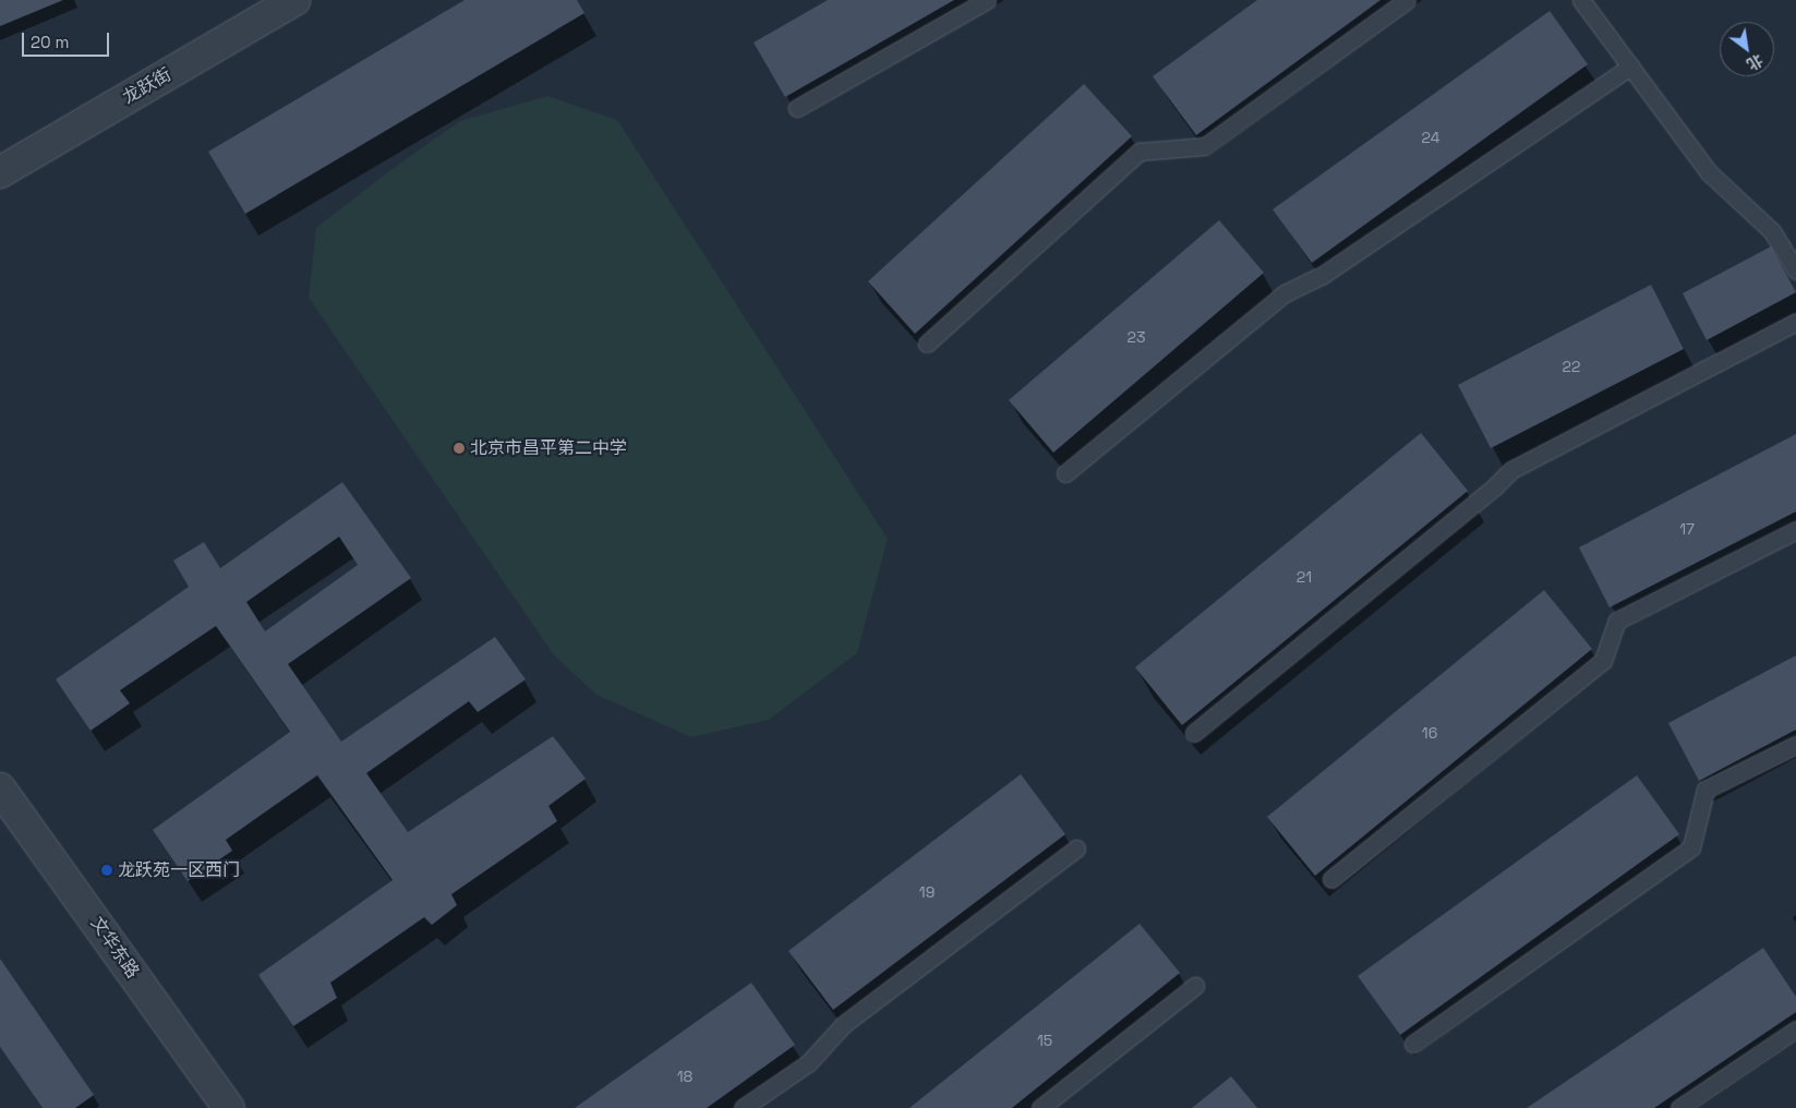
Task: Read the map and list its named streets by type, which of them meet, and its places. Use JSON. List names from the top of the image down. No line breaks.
{"streets":{"street":["龙跃街","文华东路"]},"places":["北京市昌平第二中学","龙跃苑一区西门"],"house_numbers":["24","23","22","17","21","16","19","15","18"],"scale_bar":"20 m","north":"bottom right"}
